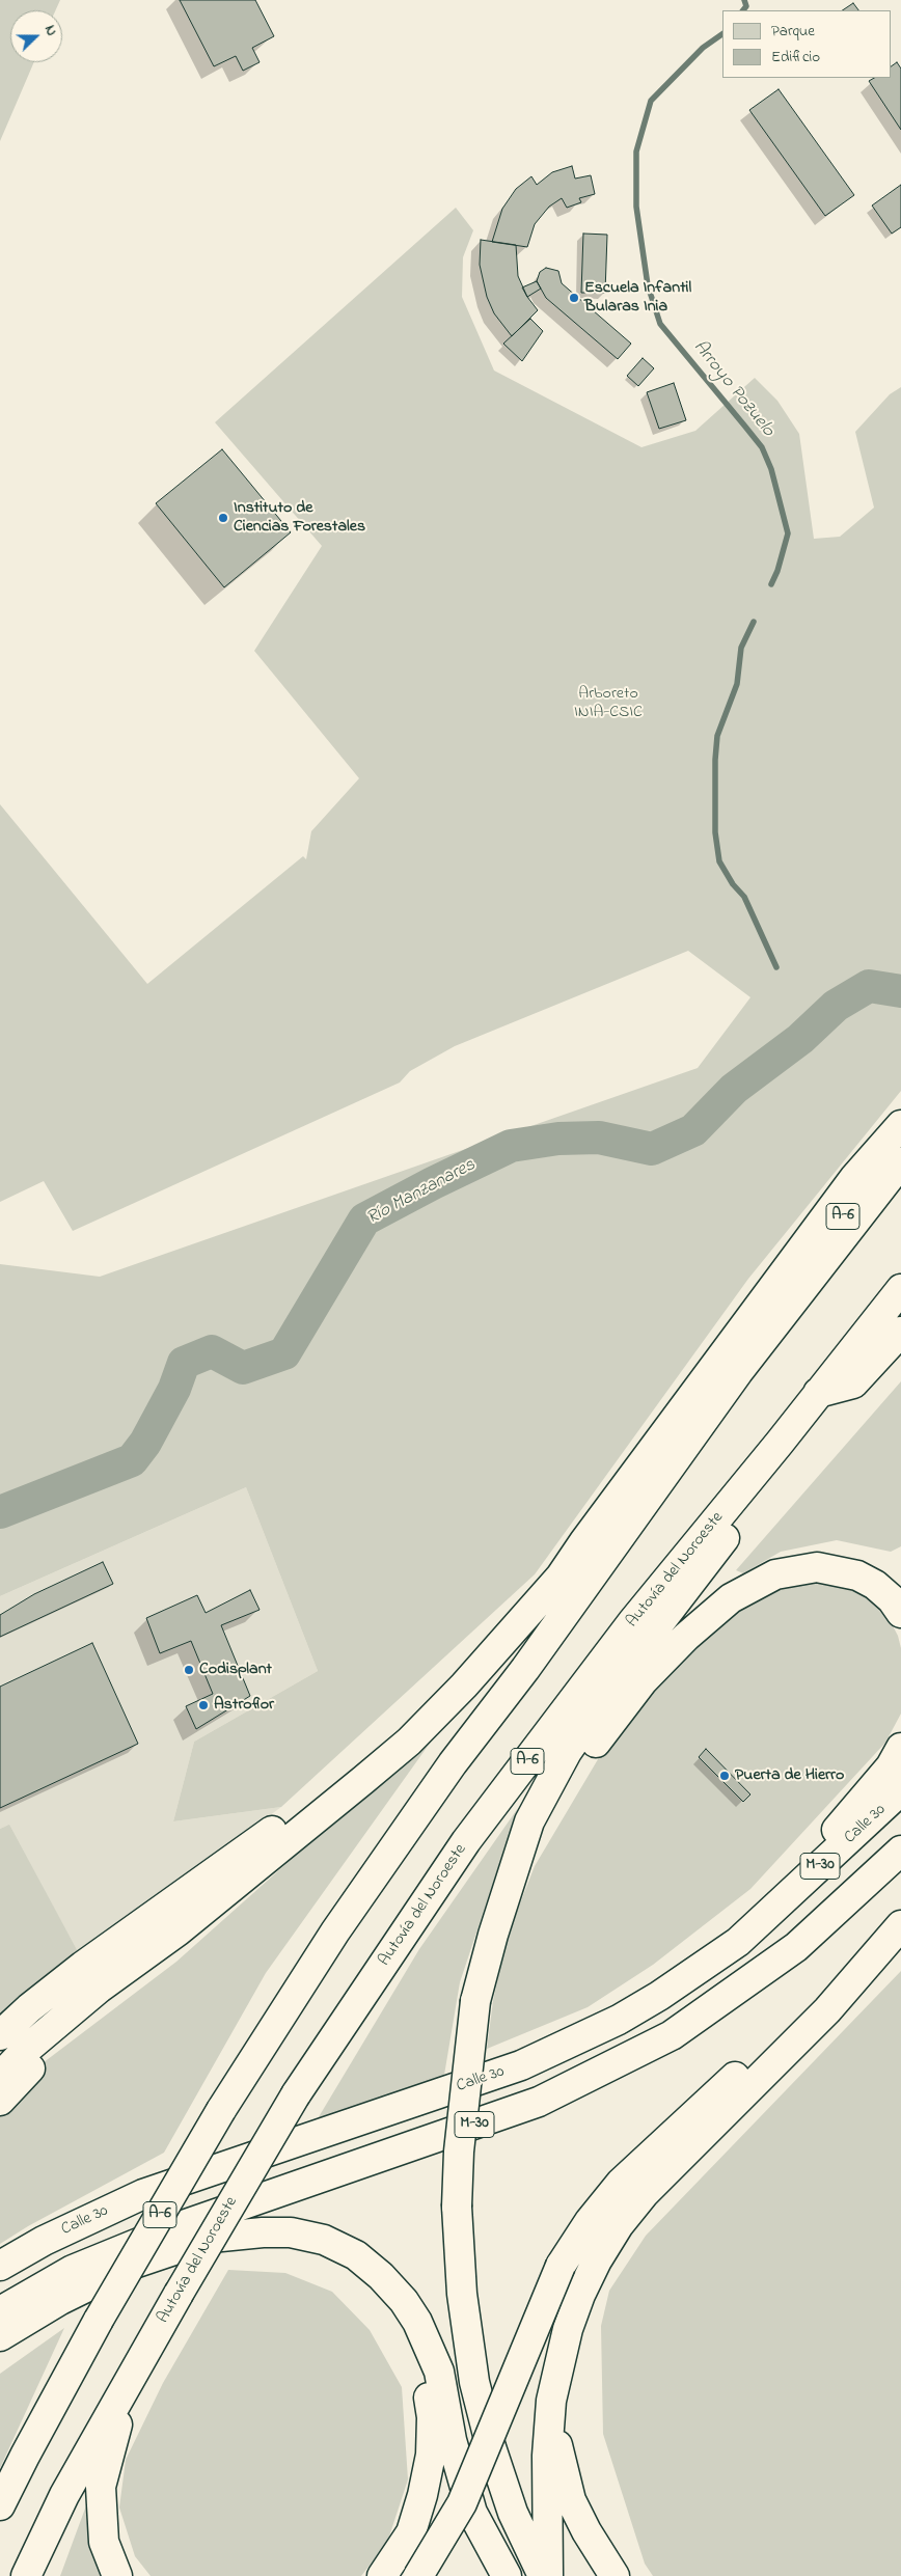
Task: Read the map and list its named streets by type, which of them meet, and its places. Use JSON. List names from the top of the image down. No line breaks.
{"streets":{"highway":["A-6","Autovía del Noroeste","Calle 30","M-30"]},"water":["Arroyo Pozuelo","Río Manzanares"],"parks":["Arboreto INIA-CSIC"],"places":["Escuela Infantil Bularas Inia","Instituto de Ciencias Forestales","Codisplant","Astroflor","Puerta de Hierro"],"legend":["Parque","Edificio"],"north":"right"}
